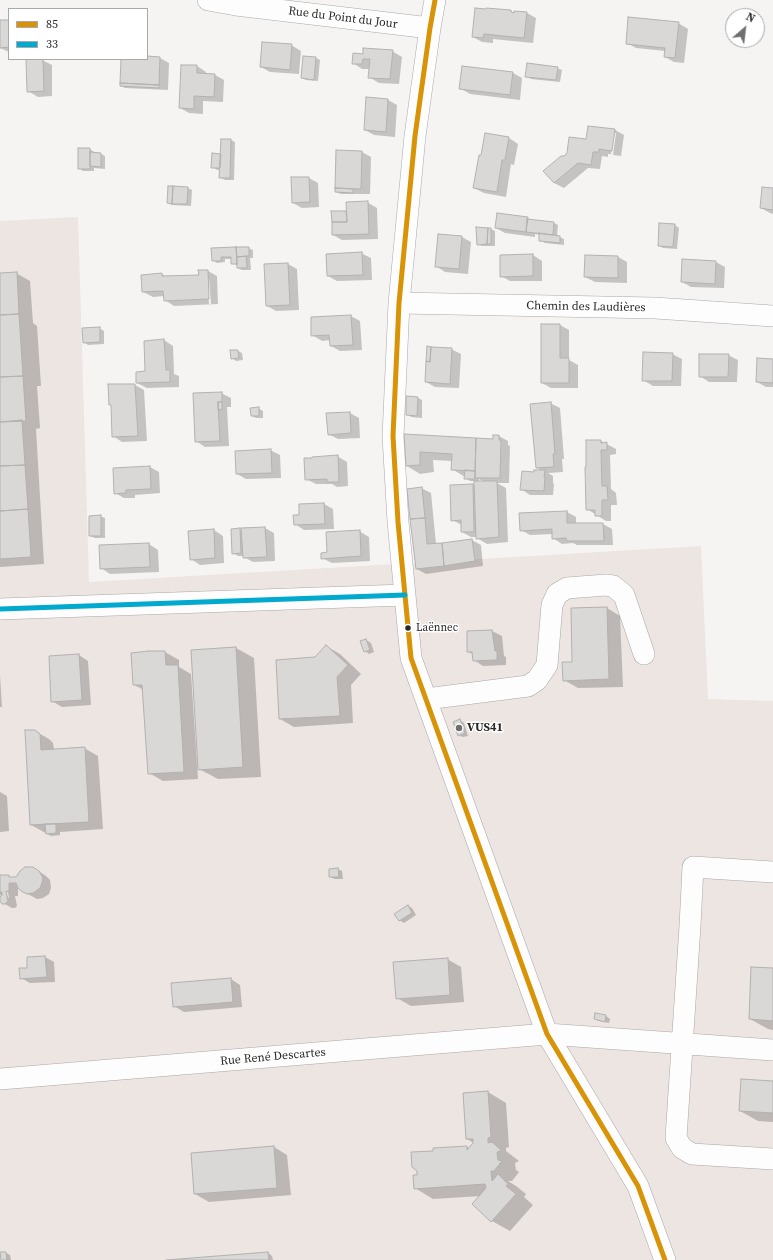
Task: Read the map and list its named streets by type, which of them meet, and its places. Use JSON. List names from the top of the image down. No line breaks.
{"streets":{"street":["Rue du Point du Jour","Chemin des Laudières","Rue René Descartes"]},"places":["Laënnec","VUS41"],"lines":["transit line 85","transit line 33"],"legend":["85","33"],"north":"top right"}
